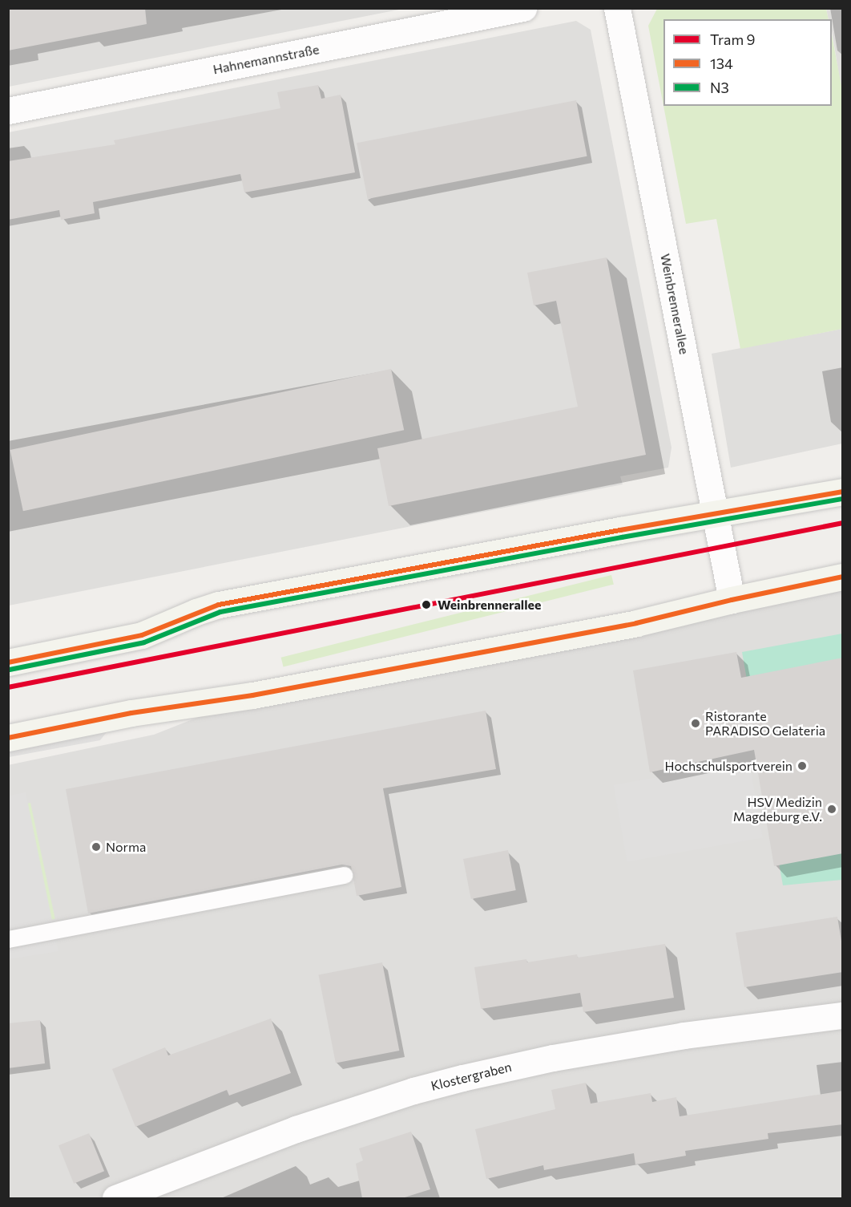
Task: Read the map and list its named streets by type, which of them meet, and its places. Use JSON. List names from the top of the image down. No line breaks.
{"streets":{"street":["Hahnemannstraße","Weinbrennerallee","Klostergraben"]},"places":["Weinbrennerallee","Ristorante PARADISO Gelateria","Hochschulsportverein","HSV Medizin Magdeburg e.V.","Norma"],"lines":["transit line 134","transit line N3","tram line 9"],"legend":["Tram 9","134","N3"]}
